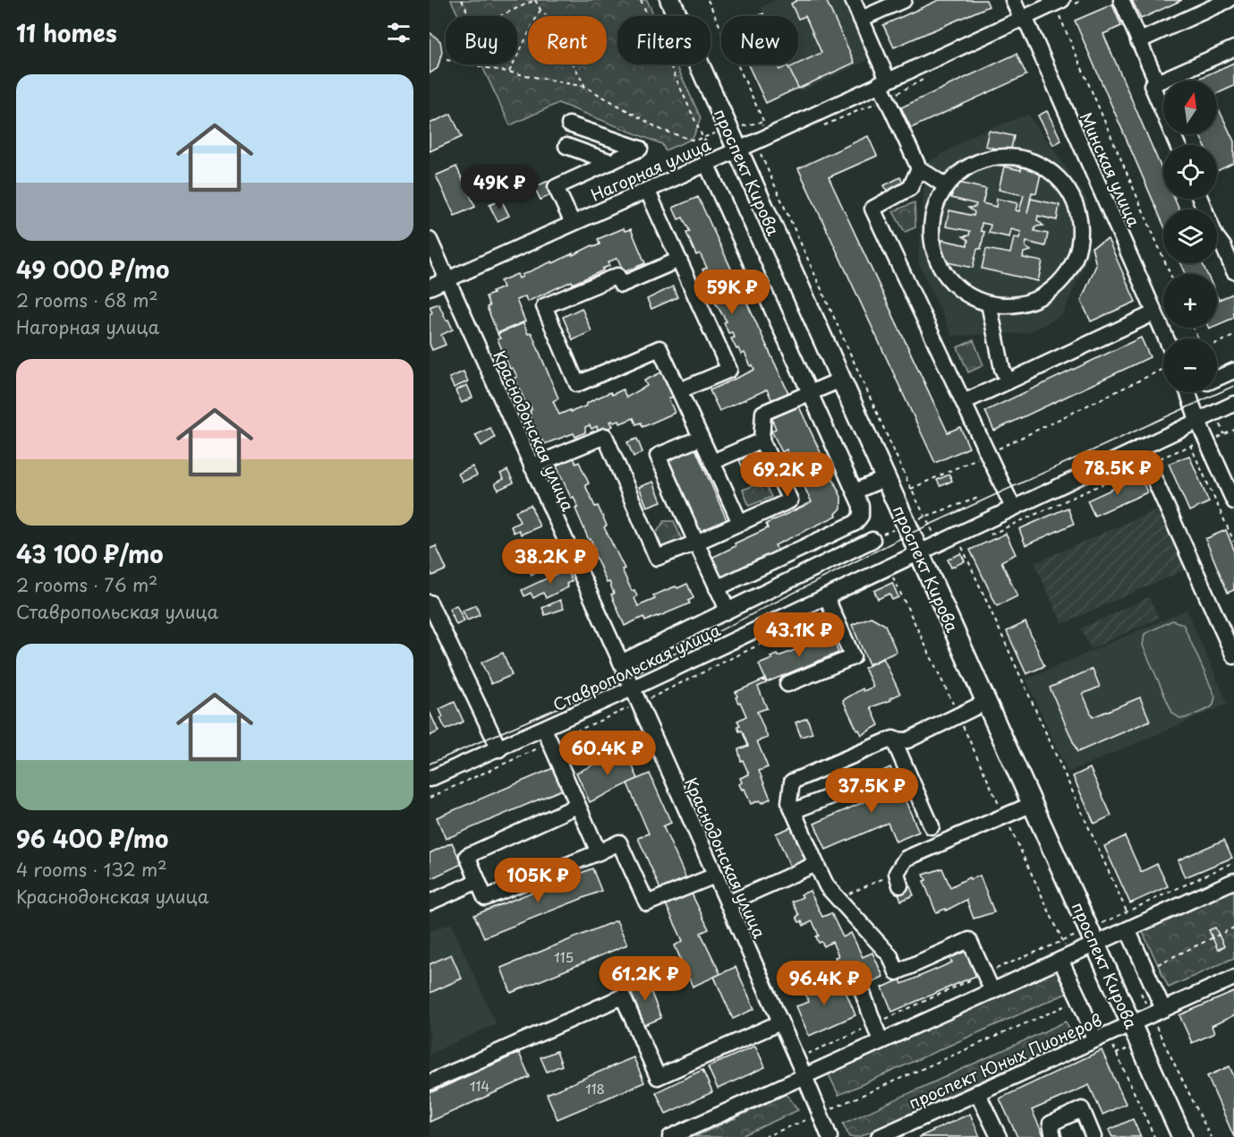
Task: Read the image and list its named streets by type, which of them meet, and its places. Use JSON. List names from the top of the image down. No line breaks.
{"streets":{"main road":["проспект Кирова"],"street":["Нагорная улица","Минская улица","Краснодонская улица","Ставропольская улица","проспект Юных Пионеров"]},"crossings":[["Нагорная улица","Минская улица"],["Нагорная улица","проспект Кирова"],["Нагорная улица","Краснодонская улица"],["проспект Кирова","Ставропольская улица"],["проспект Кирова","проспект Юных Пионеров"],["Краснодонская улица","Ставропольская улица"]],"house_numbers":["115","114","118"],"north":"top","page":{"heading":"11 homes","chip":["Buy","Rent","Filters","New"],"list":[{"name":"49 000 ₽/mo","note":"2 rooms · 68 m² · Нагорная улица"},{"name":"43 100 ₽/mo","note":"2 rooms · 76 m² · Ставропольская улица"},{"name":"96 400 ₽/mo","note":"4 rooms · 132 m² · Краснодонская улица"}],"map_buttons":["+","−"],"price":["49K ₽","59K ₽","78.5K ₽","69.2K ₽","38.2K ₽","43.1K ₽","60.4K ₽","37.5K ₽","105K ₽","61.2K ₽","96.4K ₽"]}}
